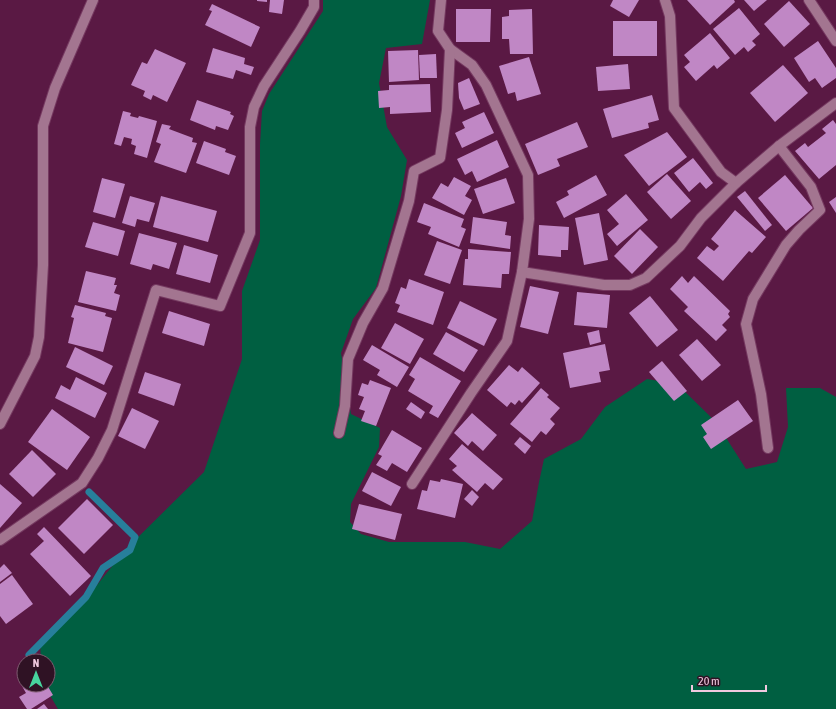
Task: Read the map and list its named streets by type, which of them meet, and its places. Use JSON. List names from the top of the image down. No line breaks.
{"scale_bar":"20 m","north":"top"}
